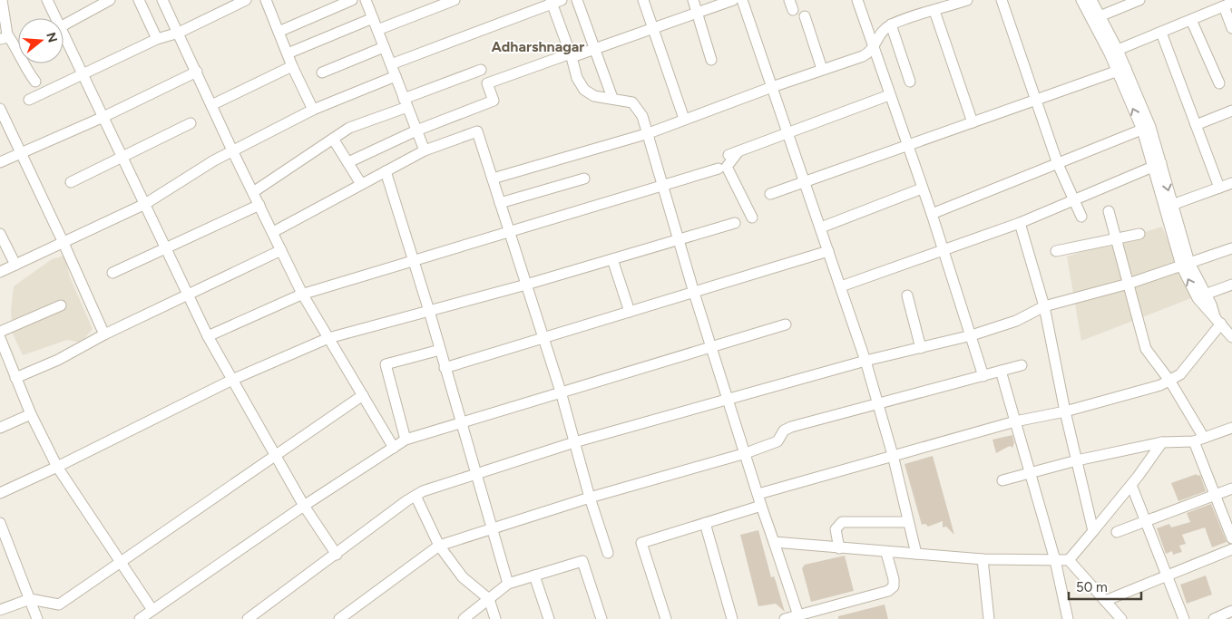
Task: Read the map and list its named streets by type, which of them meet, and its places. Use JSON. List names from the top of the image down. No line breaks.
{"districts":["Adharshnagar"],"scale_bar":"50 m","north":"right"}
